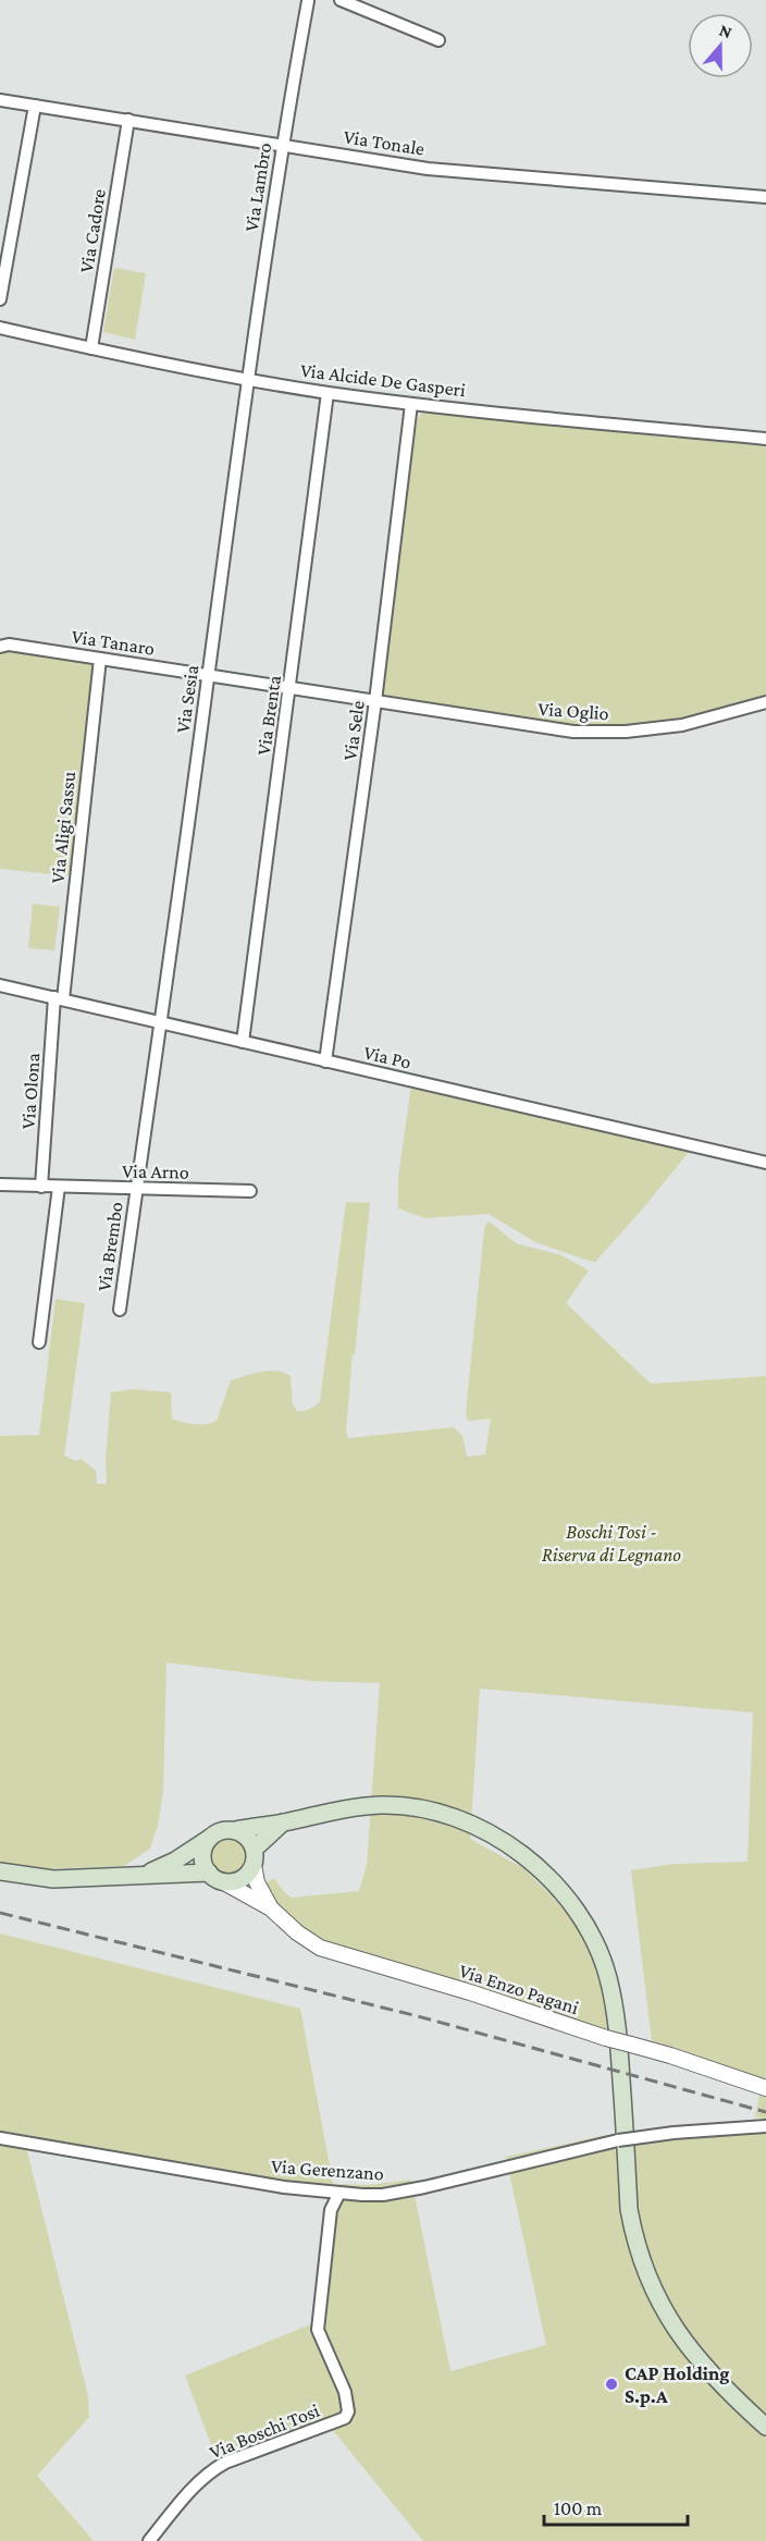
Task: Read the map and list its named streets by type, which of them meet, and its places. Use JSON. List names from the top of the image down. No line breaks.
{"streets":{"street":["Via Tonale","Via Lambro","Via Cadore","Via Alcide De Gasperi","Via Tanaro","Via Sesia","Via Oglio","Via Brenta","Via Sele","Via Aligi Sassu","Via Po","Via Olona","Via Arno","Via Brembo","Via Enzo Pagani","Via Gerenzano","Via Boschi Tosi"]},"crossings":[["Via Tonale","Via Lambro"],["Via Tonale","Via Cadore"],["Via Lambro","Via Alcide De Gasperi"],["Via Lambro","Via Sesia"],["Via Cadore","Via Alcide De Gasperi"],["Via Alcide De Gasperi","Via Sesia"],["Via Alcide De Gasperi","Via Brenta"],["Via Alcide De Gasperi","Via Sele"],["Via Tanaro","Via Sesia"],["Via Tanaro","Via Oglio"],["Via Tanaro","Via Brenta"],["Via Tanaro","Via Sele"],["Via Tanaro","Via Aligi Sassu"],["Via Sesia","Via Po"],["Via Sesia","Via Arno"],["Via Sesia","Via Brembo"],["Via Oglio","Via Sele"],["Via Brenta","Via Po"],["Via Sele","Via Po"],["Via Aligi Sassu","Via Po"],["Via Aligi Sassu","Via Olona"],["Via Po","Via Olona"],["Via Olona","Via Arno"],["Via Arno","Via Brembo"],["Via Gerenzano","Via Boschi Tosi"]],"parks":["Boschi Tosi - Riserva di Legnano"],"places":["CAP Holding S.p.A"],"scale_bar":"100 m","north":"top"}
